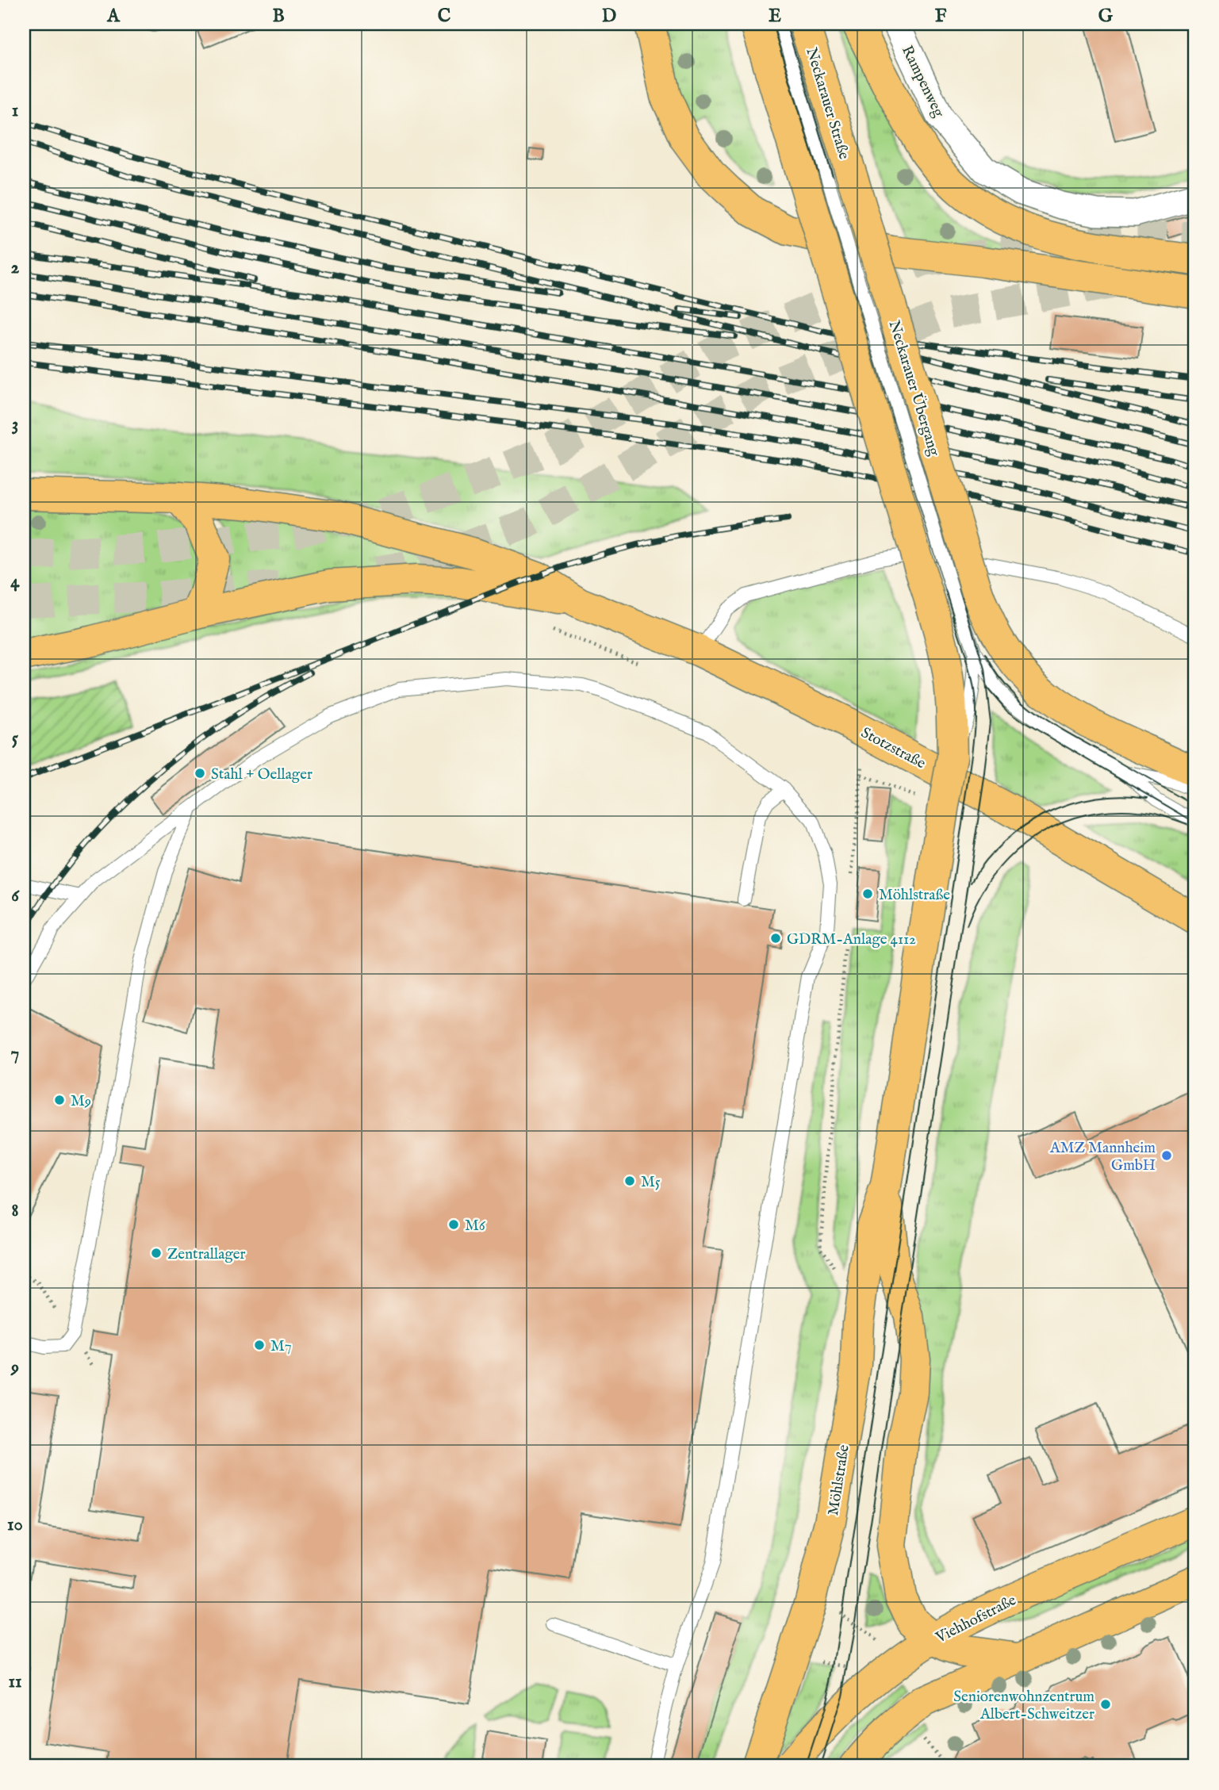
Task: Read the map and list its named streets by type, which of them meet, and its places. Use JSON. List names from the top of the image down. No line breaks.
{"streets":{"main road":["Neckarauer Straße","Neckarauer Übergang","Stotzstraße","Möhlstraße","Viehhofstraße"],"street":["Rampenweg"]},"crossings":[["Neckarauer Straße","Neckarauer Übergang"],["Neckarauer Übergang","Möhlstraße"],["Möhlstraße","Viehhofstraße"]],"places":["Stahl + Oellager","Möhlstraße","GDRM-Anlage 4112","M9","AMZ Mannheim GmbH","M5","M6","Zentrallager","M7","Seniorenwohnzentrum Albert-Schweitzer"],"grid":{"columns":["A","B","C","D","E","F","G"],"rows":["1","2","3","4","5","6","7","8","9","10","11"]}}
